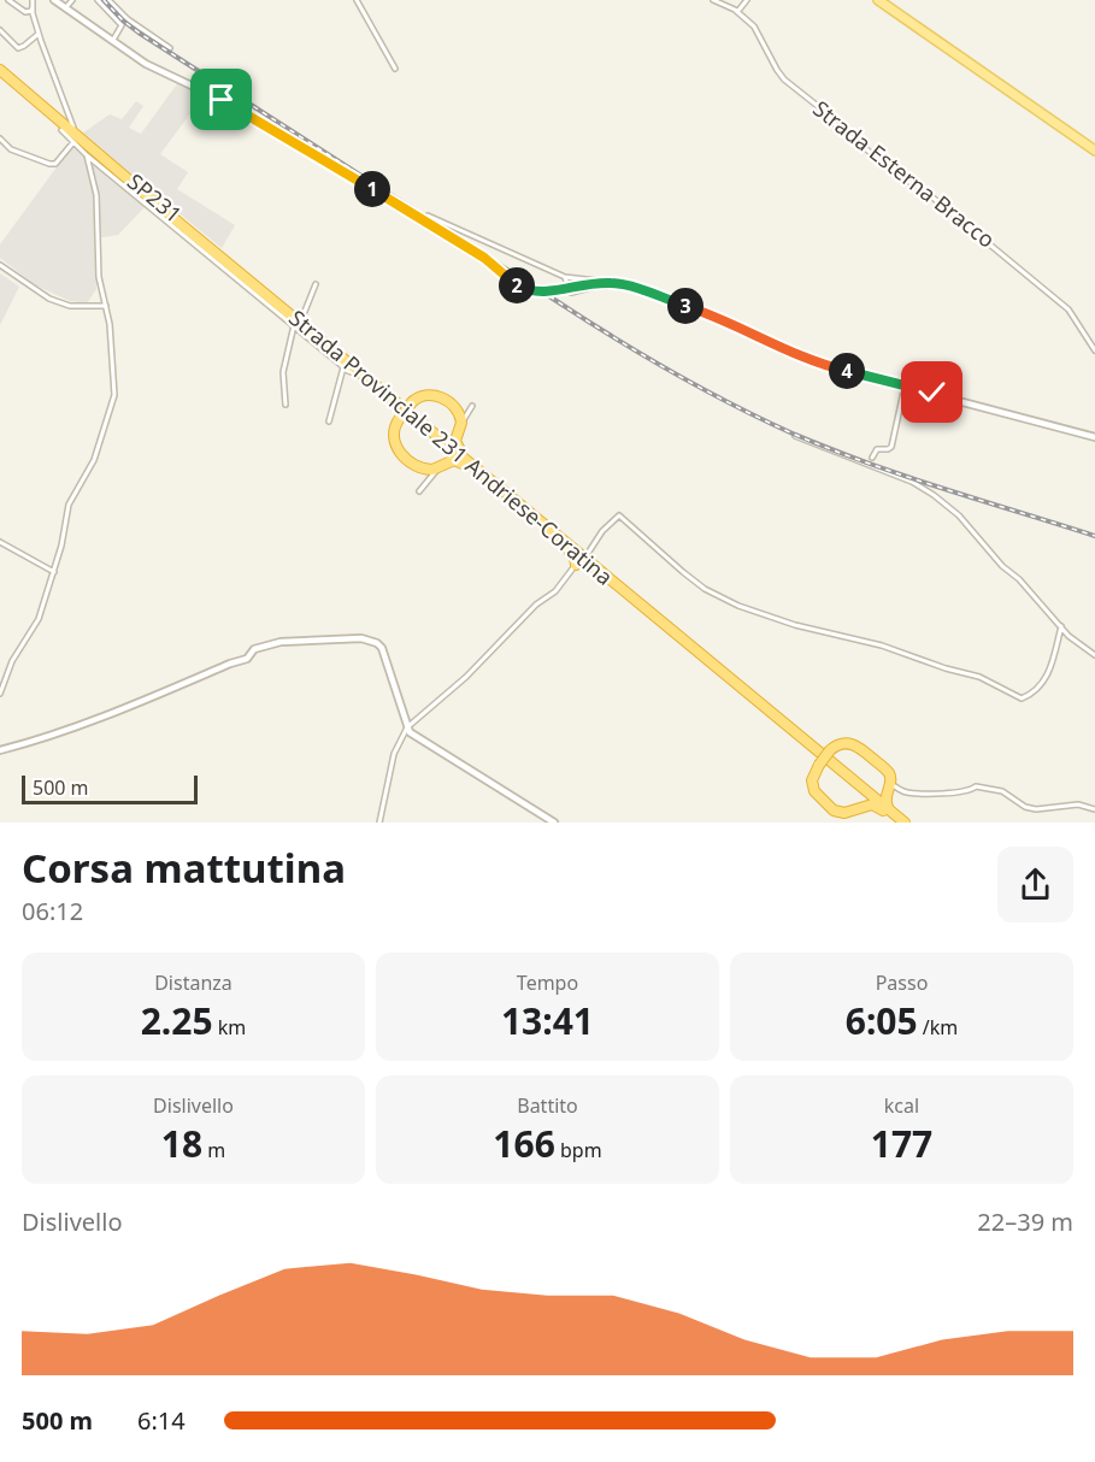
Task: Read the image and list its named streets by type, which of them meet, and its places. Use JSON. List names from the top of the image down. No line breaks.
{"streets":{"highway":["SP231","Strada Provinciale 231 Andriese-Coratina"],"street":["Strada Esterna Bracco"]},"crossings":[["SP231","Strada Provinciale 231 Andriese-Coratina"]],"scale_bar":"500 m","page":{"pins":["1","2","3","4"],"scale":"500 m","heading":["Corsa mattutina","06:12"],"stats":[["Distanza","2.25 km"],["Tempo","13:41"],["Passo","6:05 /km"],["Dislivello","18 m"],["Battito","166 bpm"],["kcal","177"]],"chart":["Dislivello","22–39 m"],"list":[{"name":"500 m","note":"6:14"}]}}
